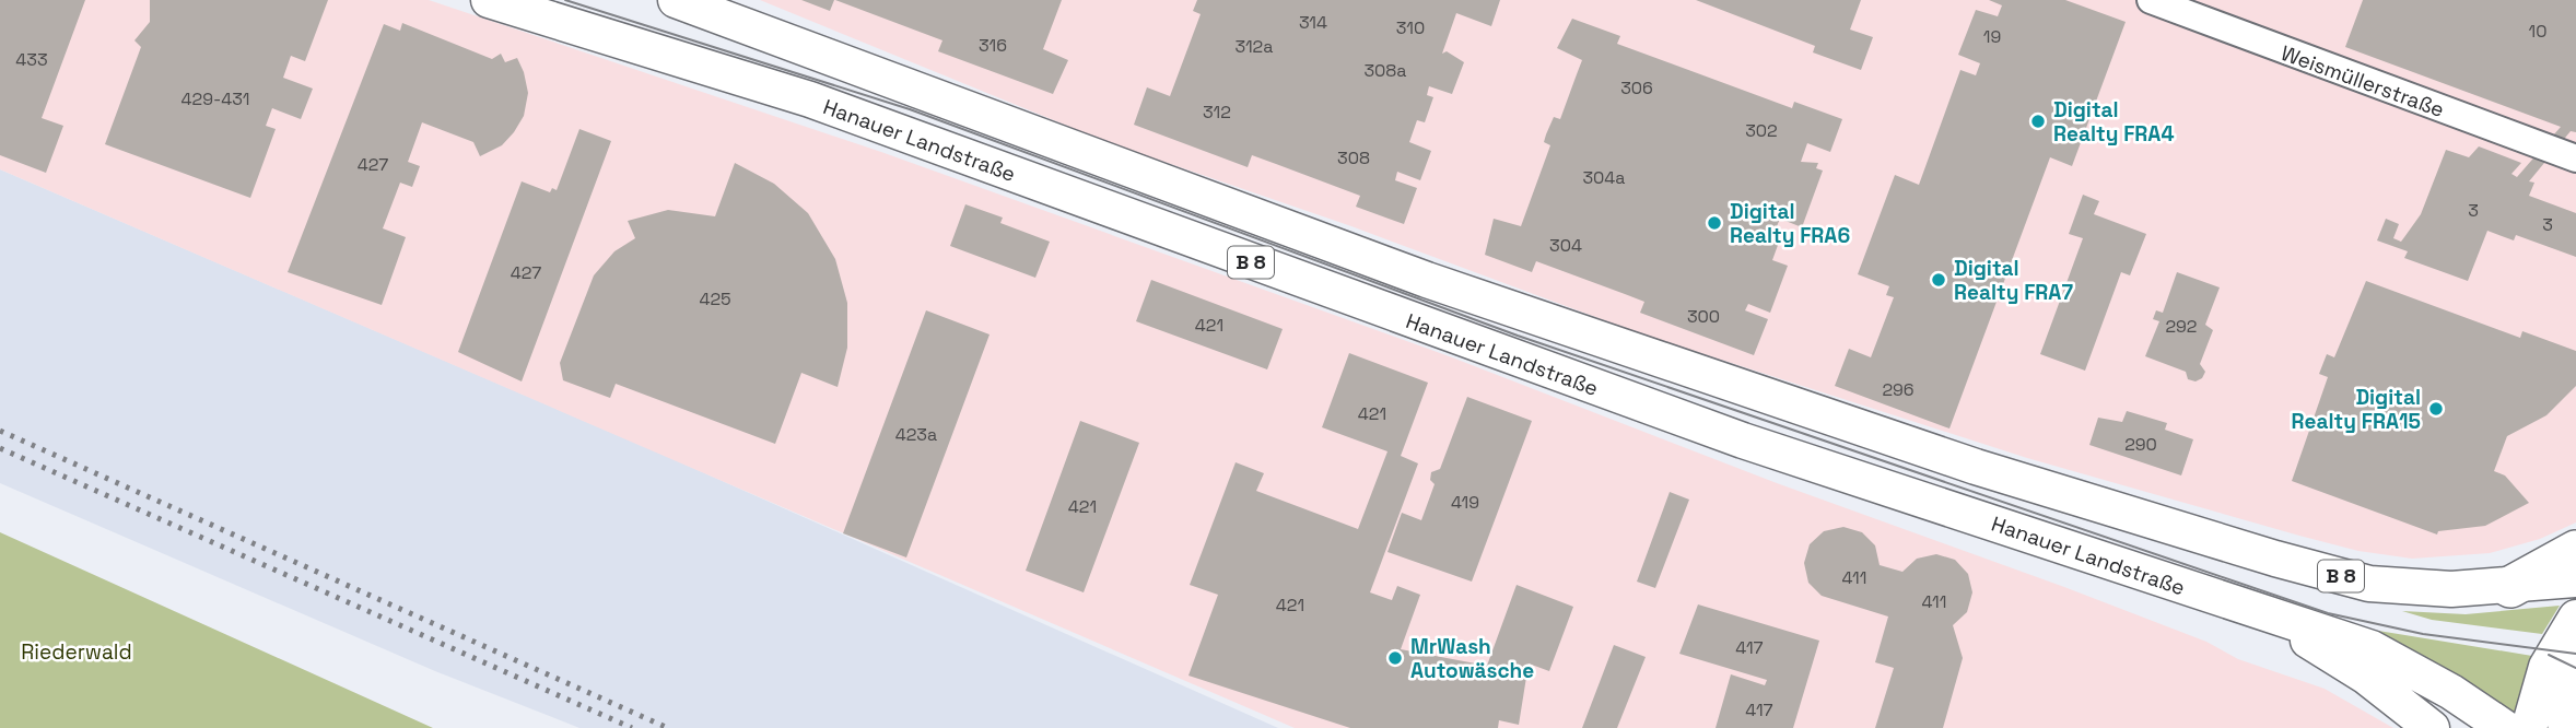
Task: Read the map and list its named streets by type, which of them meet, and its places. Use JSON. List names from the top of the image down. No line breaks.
{"streets":{"main road":["Hanauer Landstraße","B 8"],"street":["Weismüllerstraße"]},"parks":["Riederwald"],"places":["Digital Realty FRA4","Digital Realty FRA6","Digital Realty FRA7","Digital Realty FRA15","MrWash Autowäsche"],"house_numbers":["314","310","10","19","316","312a","433","308a","306","429-431","312","302","308","427","304a","3","3","304","427","425","300","421","292","296","421","423a","290","419","421","411","411","421","417","417"]}
